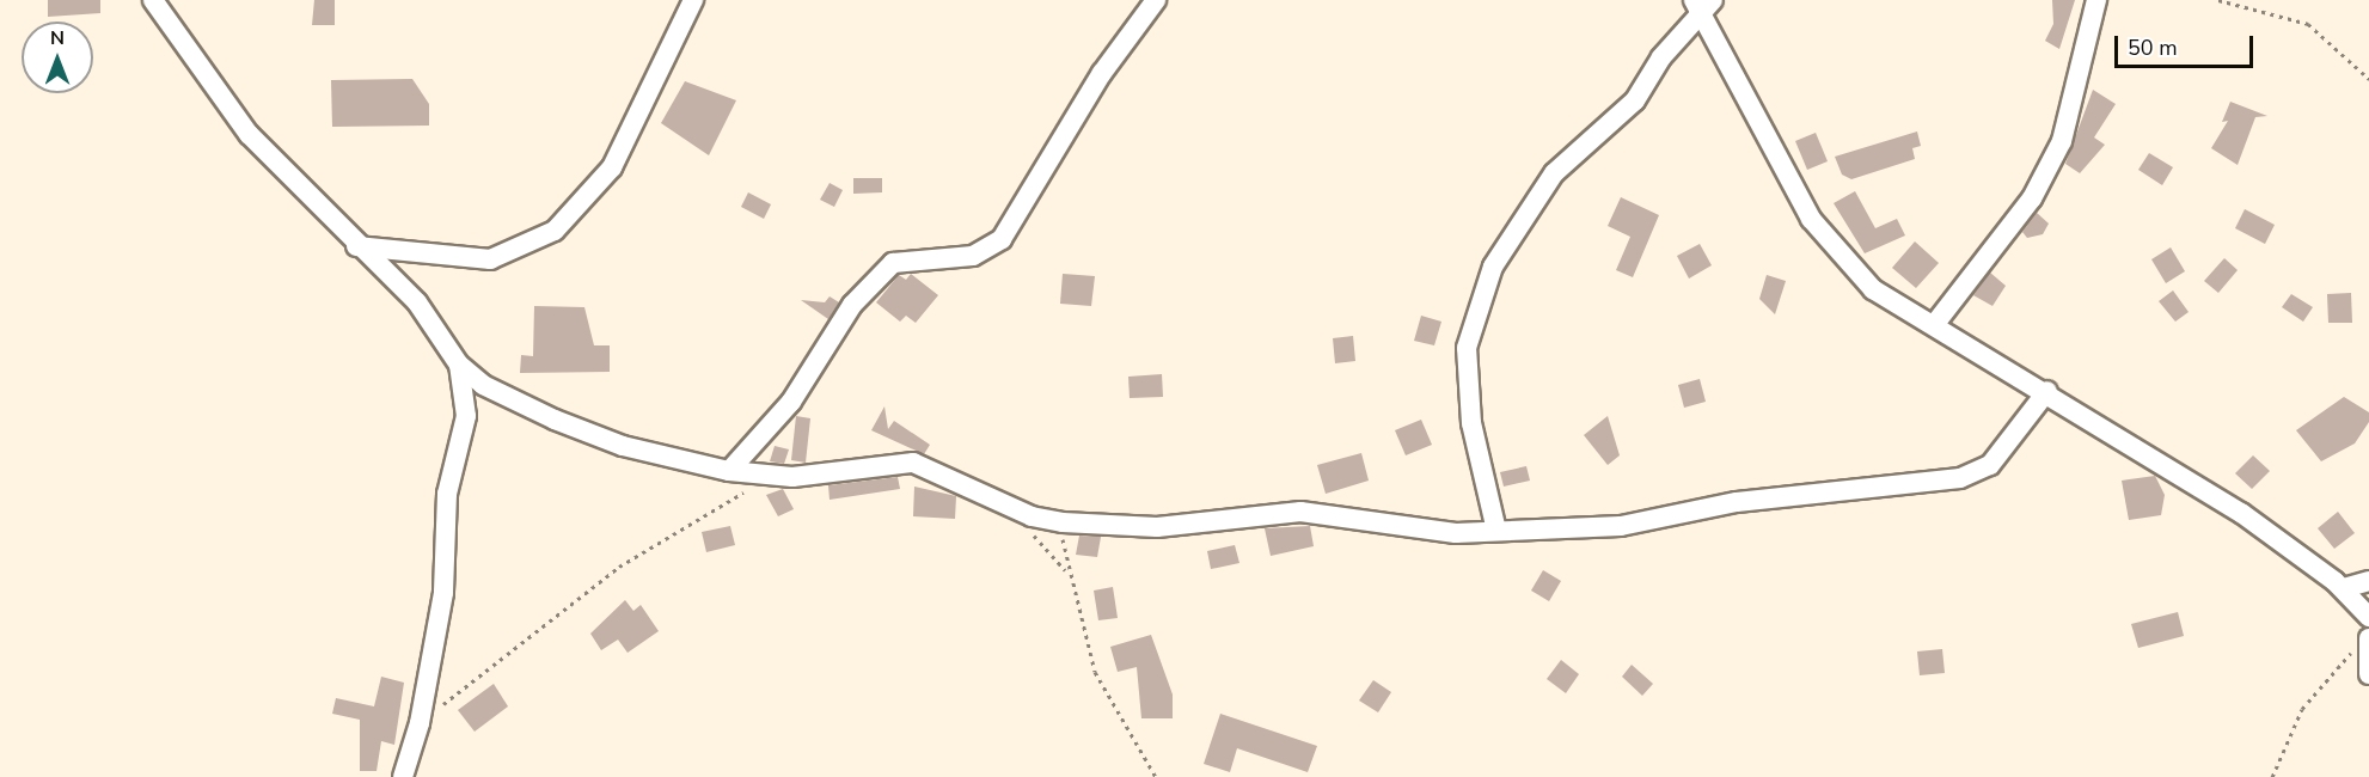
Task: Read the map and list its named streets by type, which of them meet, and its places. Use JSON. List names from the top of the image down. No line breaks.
{"scale_bar":"50 m","north":"top"}
